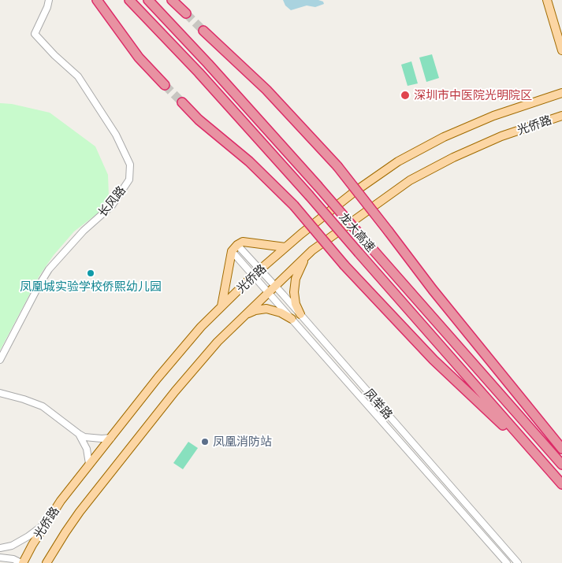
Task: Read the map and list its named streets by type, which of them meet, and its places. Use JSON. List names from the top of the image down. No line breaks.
{"streets":{"highway":["龙大高速"],"main road":["光侨路"],"street":["长风路","凤举路"]},"crossings":[["光侨路","凤举路"]],"places":["深圳市中医院光明院区","凤凰城实验学校侨熙幼儿园","凤凰消防站"]}
